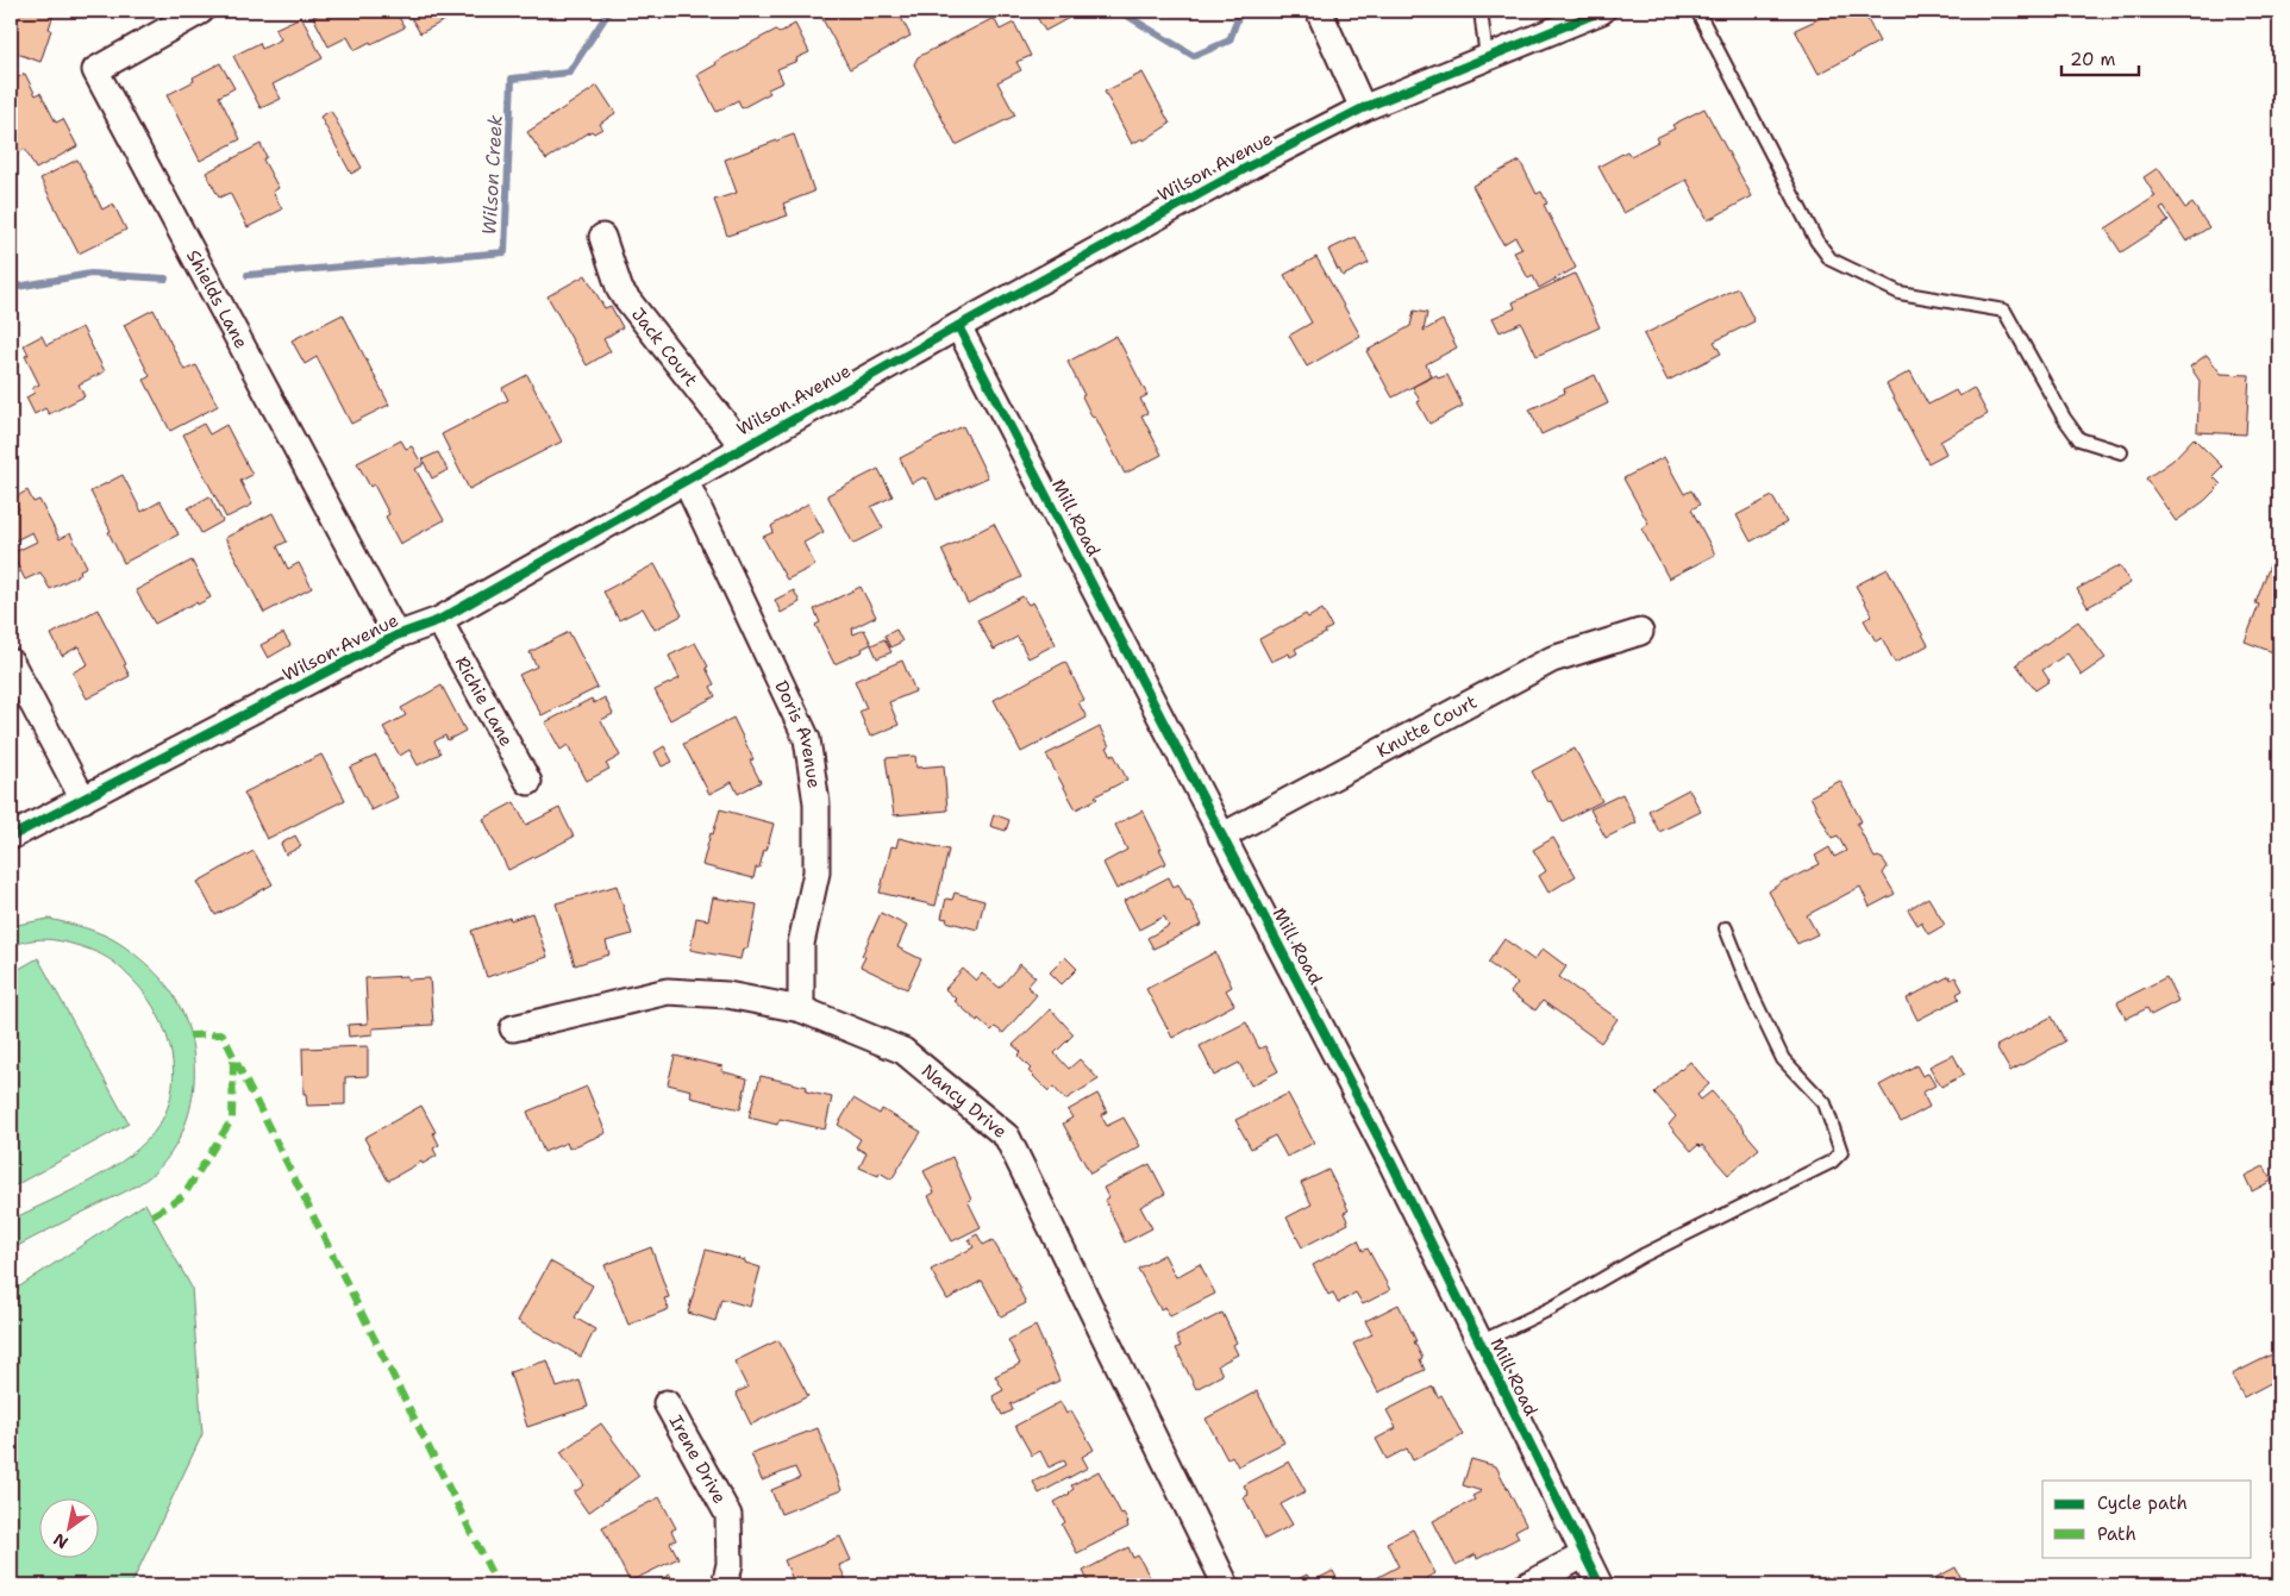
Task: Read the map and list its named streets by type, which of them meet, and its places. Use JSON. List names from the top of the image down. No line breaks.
{"streets":{"street":["Wilson Avenue","Shields Lane","Jack Court","Mill Road","Richie Lane","Knutte Court","Doris Avenue","Nancy Drive","Irene Drive"]},"crossings":[["Wilson Avenue","Shields Lane"],["Wilson Avenue","Jack Court"],["Wilson Avenue","Mill Road"],["Wilson Avenue","Richie Lane"],["Wilson Avenue","Doris Avenue"],["Mill Road","Knutte Court"],["Doris Avenue","Nancy Drive"]],"water":["Wilson Creek"],"legend":["Cycle path","Path"],"scale_bar":"20 m","north":"bottom left"}
